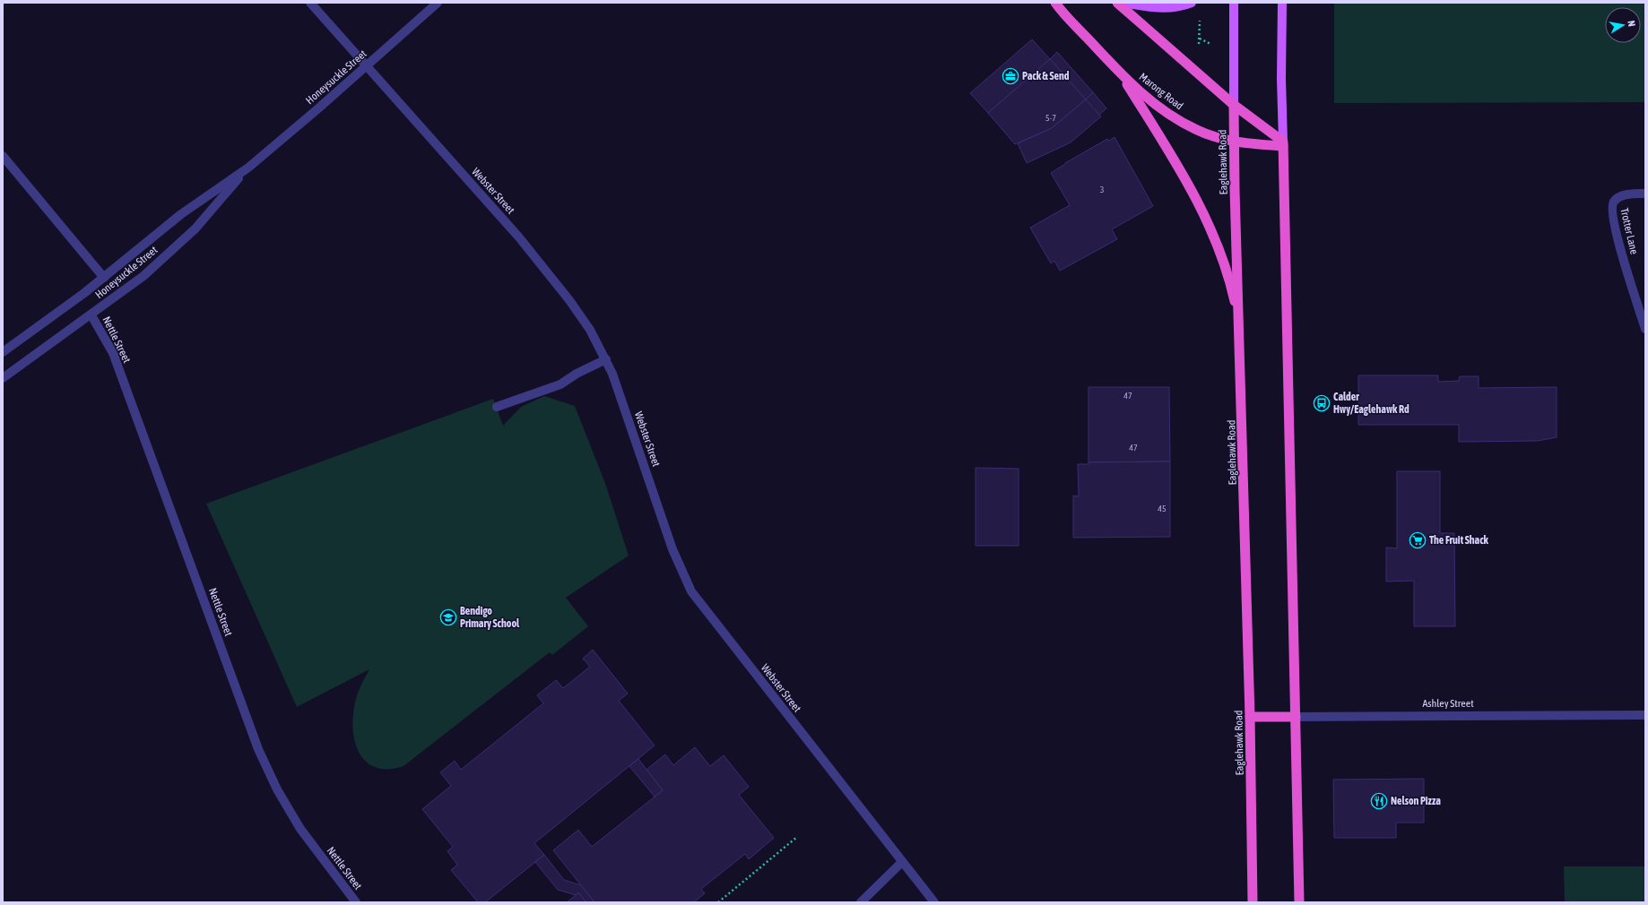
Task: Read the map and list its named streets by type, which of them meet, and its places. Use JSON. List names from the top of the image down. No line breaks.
{"streets":{"highway":["Marong Road","Eaglehawk Road","Ashley Street"],"street":["Honeysuckle Street","Webster Street","Trotter Lane","Nettle Street"]},"crossings":[["Honeysuckle Street","Webster Street"],["Honeysuckle Street","Nettle Street"],["Marong Road","Eaglehawk Road"],["Eaglehawk Road","Ashley Street"]],"places":{"office":["Pack & Send"],"bus stop":["Calder Hwy/Eaglehawk Rd"],"supermarket":["The Fruit Shack"],"school or university":["Bendigo Primary School"],"restaurant":["Nelson Pizza"]},"house_numbers":["5-7","3","47","47","45"],"north":"right"}
